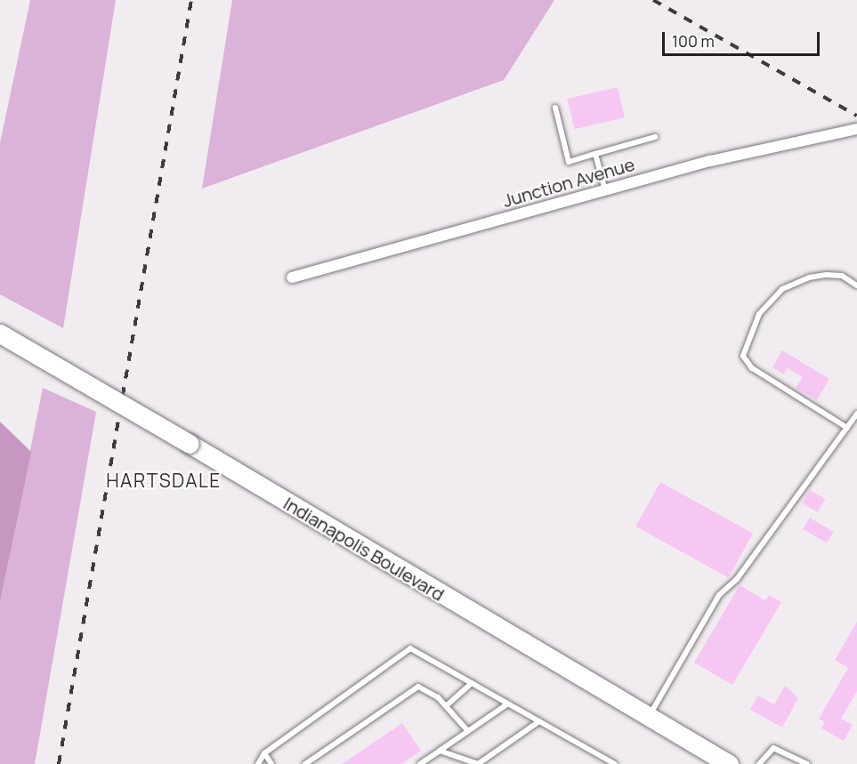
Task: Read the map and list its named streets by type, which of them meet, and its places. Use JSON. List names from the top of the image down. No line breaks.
{"streets":{"highway":["Indianapolis Boulevard"],"street":["Junction Avenue"]},"districts":["HARTSDALE"],"scale_bar":"100 m"}
